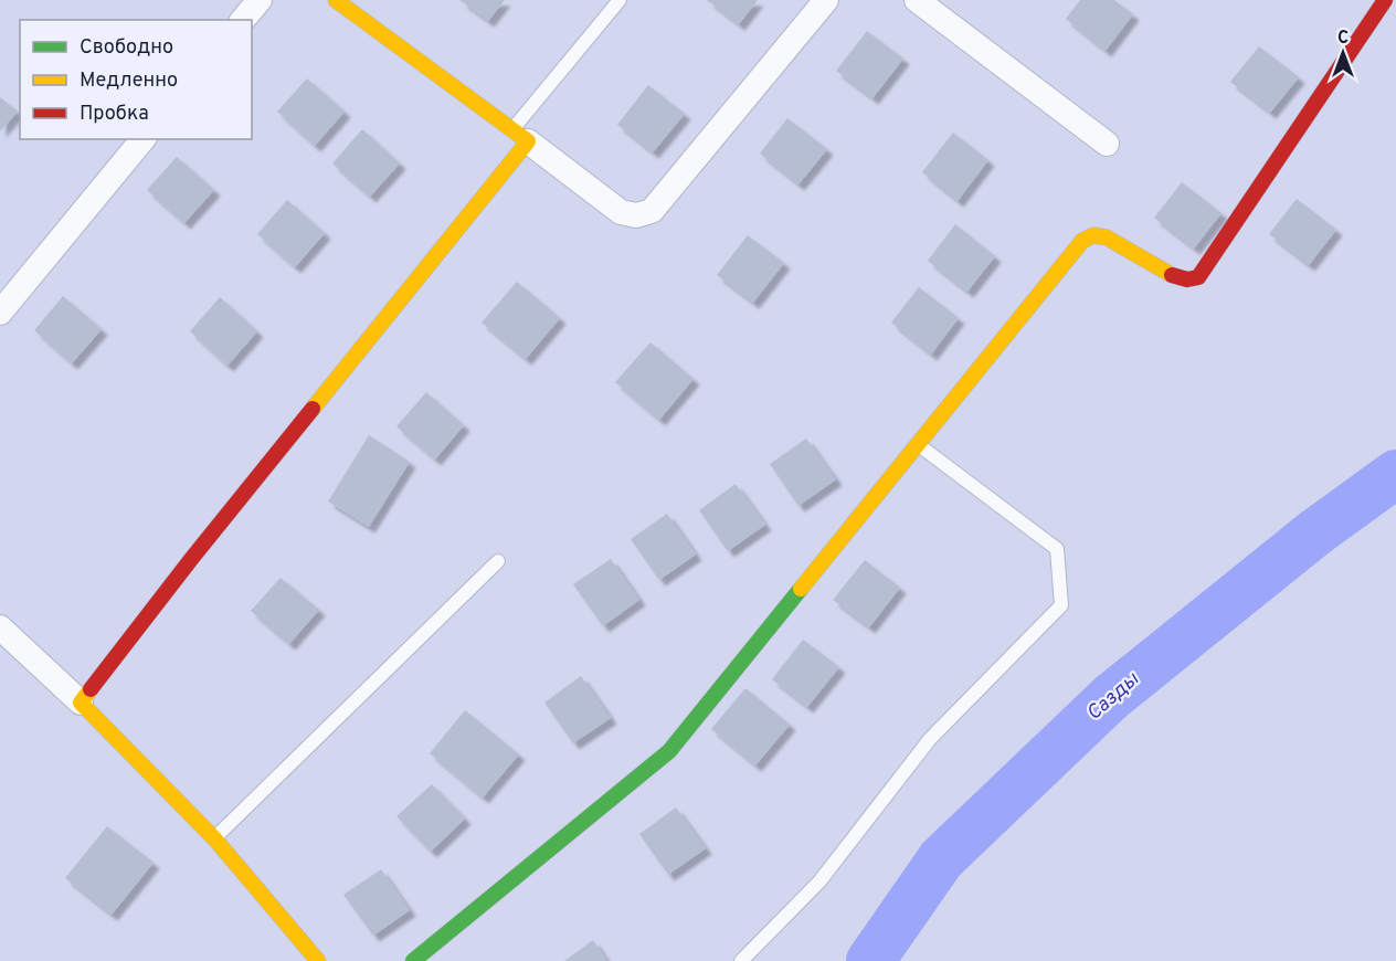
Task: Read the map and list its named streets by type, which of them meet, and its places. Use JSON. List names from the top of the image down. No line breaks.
{"water":["Сазды"],"legend":["Свободно","Медленно","Пробка"],"north":"top"}
